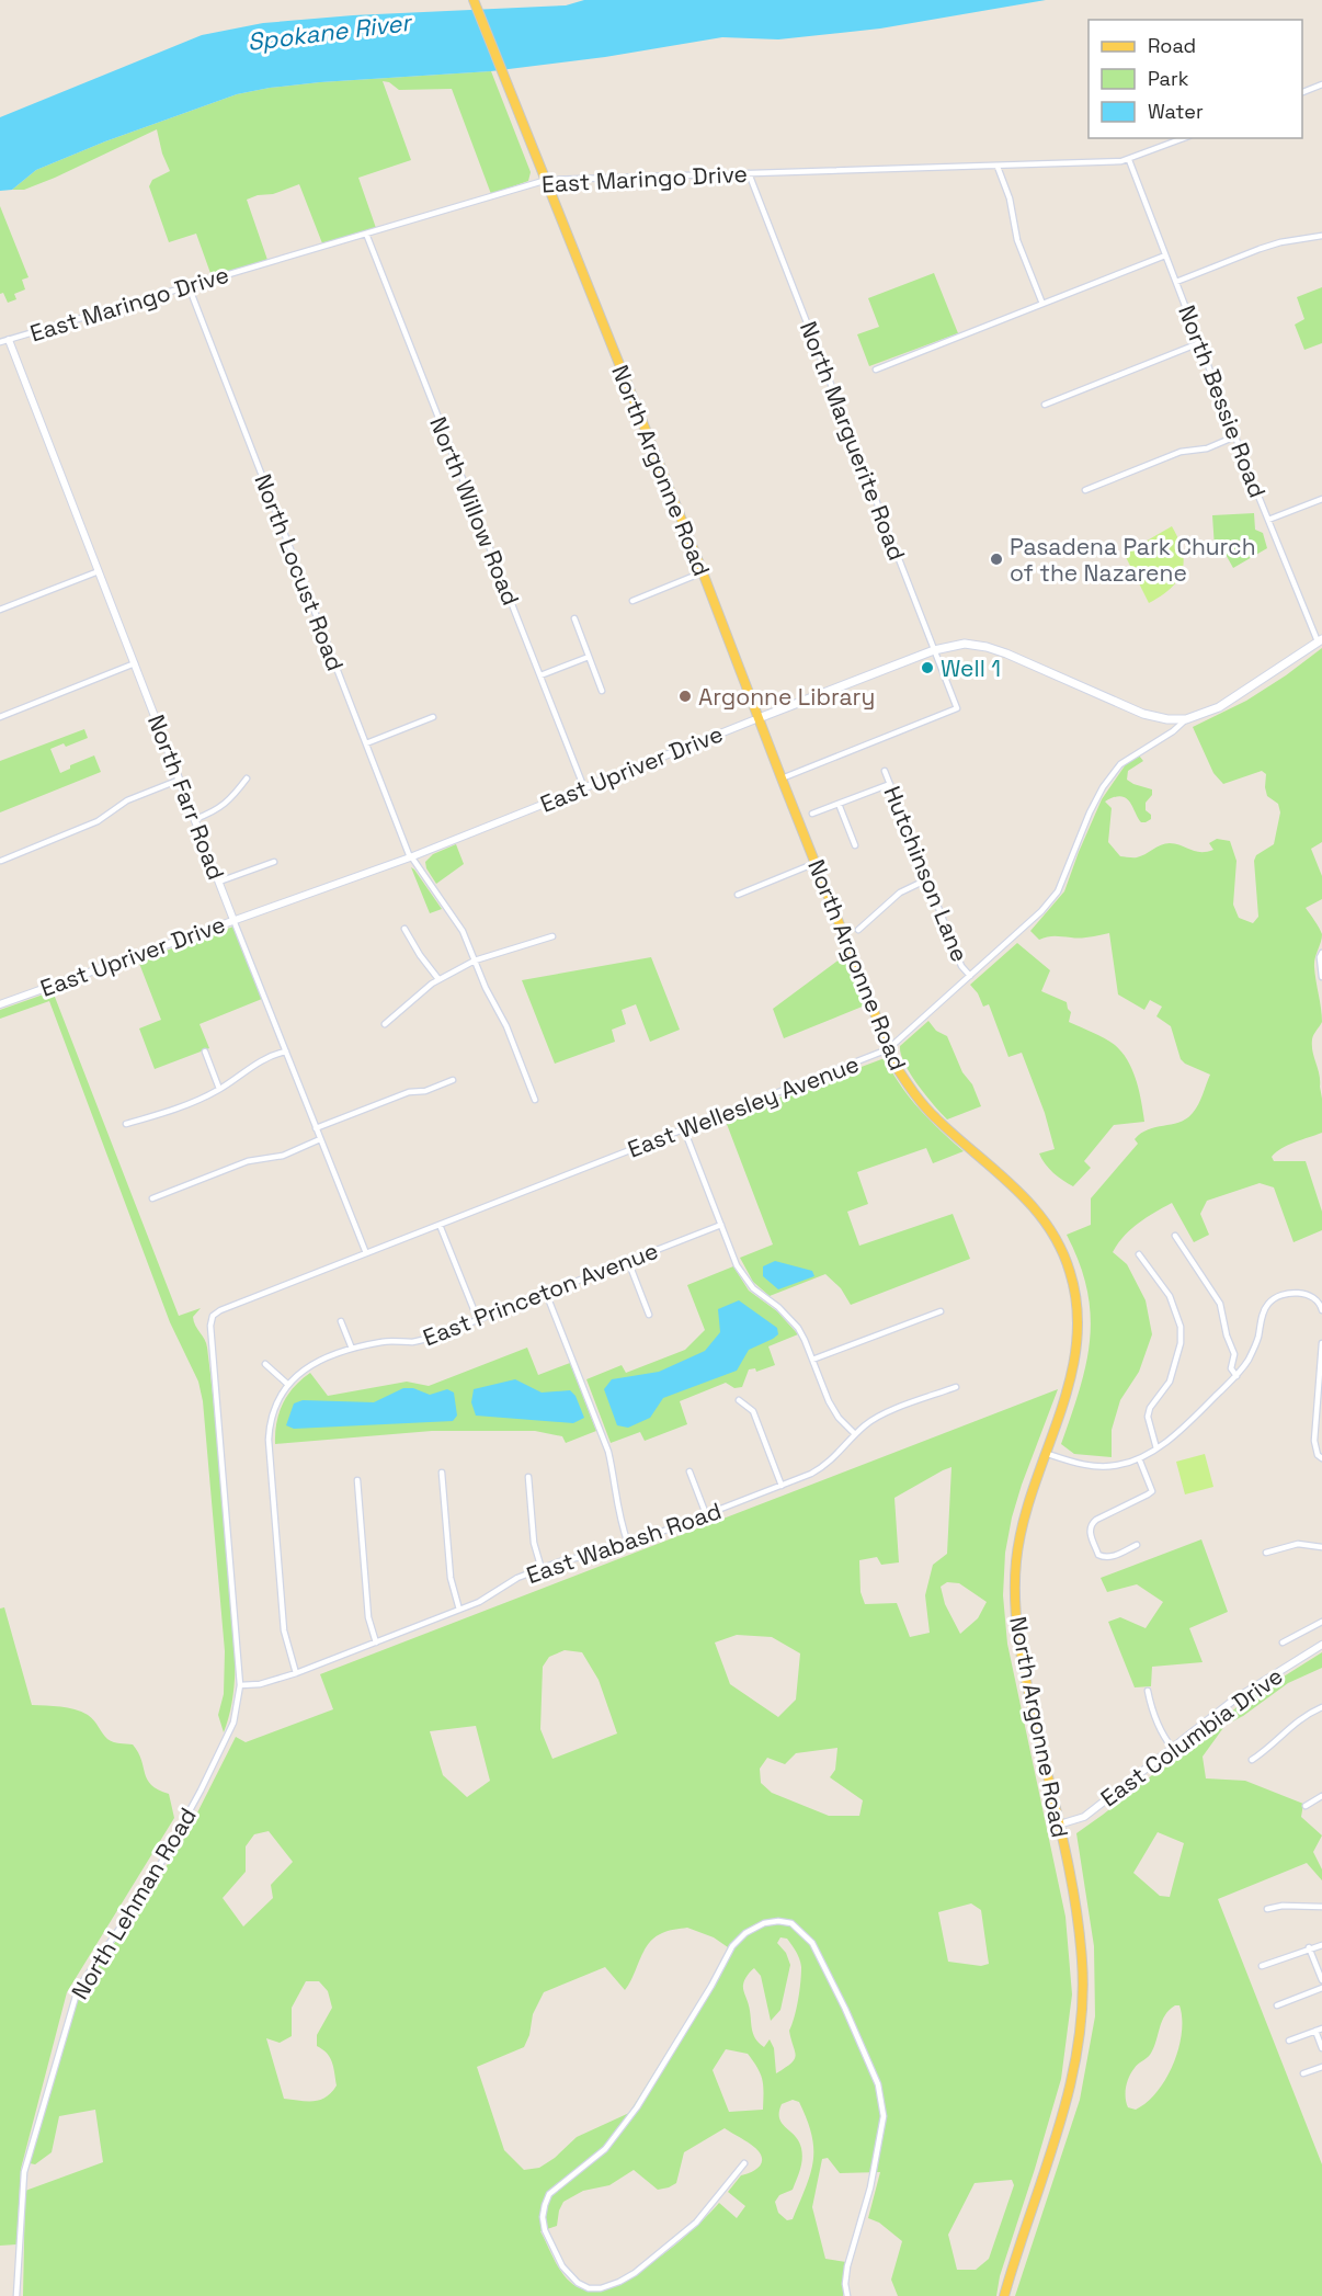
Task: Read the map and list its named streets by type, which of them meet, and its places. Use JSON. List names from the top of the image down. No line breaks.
{"streets":{"main road":["North Argonne Road","East Upriver Drive"],"street":["East Maringo Drive","North Bessie Road","North Marguerite Road","North Willow Road","North Locust Road","North Farr Road","Hutchinson Lane","East Wellesley Avenue","East Princeton Avenue","East Wabash Road","East Columbia Drive","North Lehman Road"]},"crossings":[["East Maringo Drive","North Bessie Road"],["East Maringo Drive","North Marguerite Road"],["East Maringo Drive","North Argonne Road"],["East Maringo Drive","North Willow Road"],["East Maringo Drive","North Locust Road"],["East Maringo Drive","North Farr Road"],["North Bessie Road","East Upriver Drive"],["North Marguerite Road","North Argonne Road"],["North Marguerite Road","East Upriver Drive"],["North Argonne Road","East Upriver Drive"],["North Argonne Road","East Wellesley Avenue"],["North Argonne Road","East Columbia Drive"],["North Willow Road","East Upriver Drive"],["North Locust Road","East Upriver Drive"],["East Upriver Drive","North Farr Road"],["East Upriver Drive","East Wellesley Avenue"],["North Farr Road","East Wellesley Avenue"],["Hutchinson Lane","East Wellesley Avenue"],["East Wellesley Avenue","North Lehman Road"],["East Wabash Road","North Lehman Road"]],"water":["Spokane River"],"places":["Pasadena Park Church of the Nazarene","Well 1","Argonne Library"],"legend":["Road","Park","Water"]}
